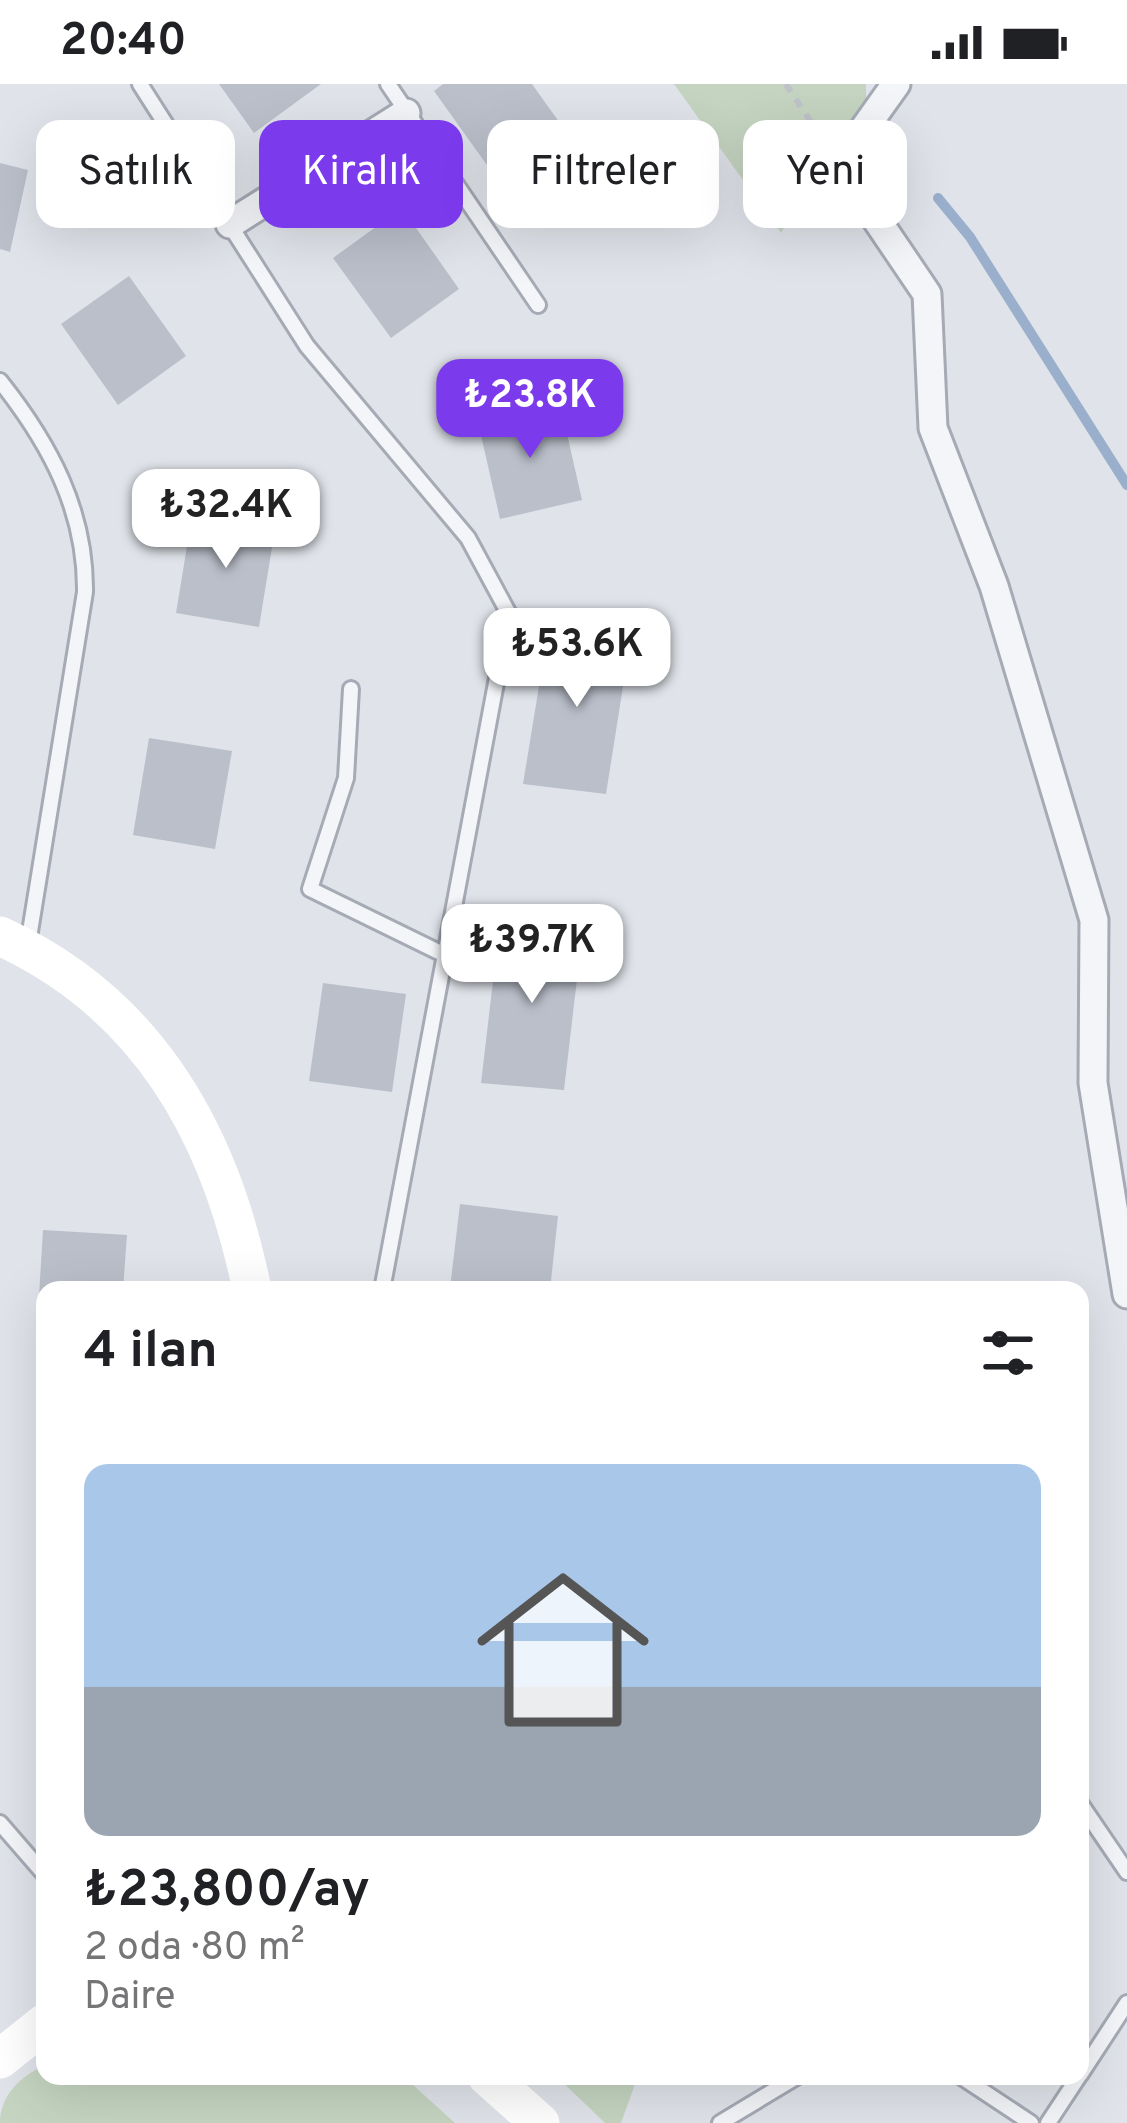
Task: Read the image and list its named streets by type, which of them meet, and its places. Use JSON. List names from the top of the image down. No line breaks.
{"page":{"status":"20:40","chip":["Satılık","Kiralık","Filtreler","Yeni"],"price":["₺23.8K","₺32.4K","₺53.6K","₺39.7K"],"heading":"4 ilan","list":[{"name":"₺23,800/ay","note":"2 oda · 80 m² · Daire"}]}}
